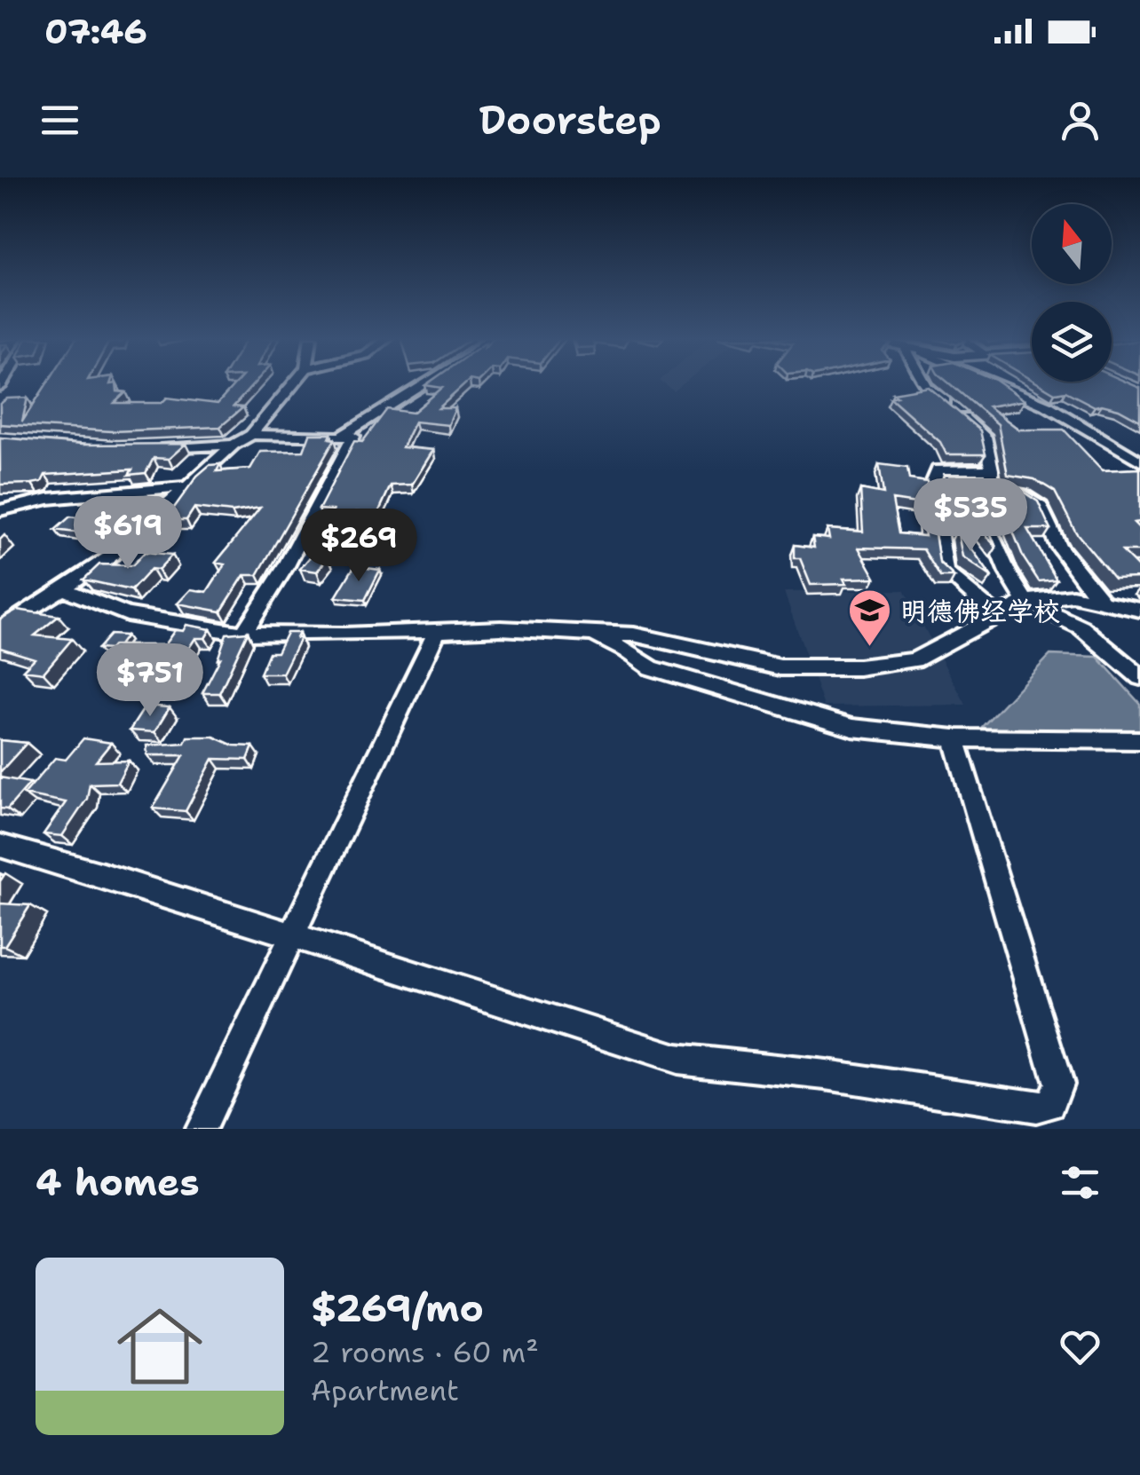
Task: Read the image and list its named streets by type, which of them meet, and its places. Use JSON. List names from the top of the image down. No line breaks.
{"places":{"school or university":["明德佛经学校"]},"north":"top","page":{"status":"07:46","header":"Doorstep","price":["$535","$619","$269","$751"],"heading":"4 homes","list":[{"name":"$269/mo","note":"2 rooms · 60 m² · Apartment"}]}}
